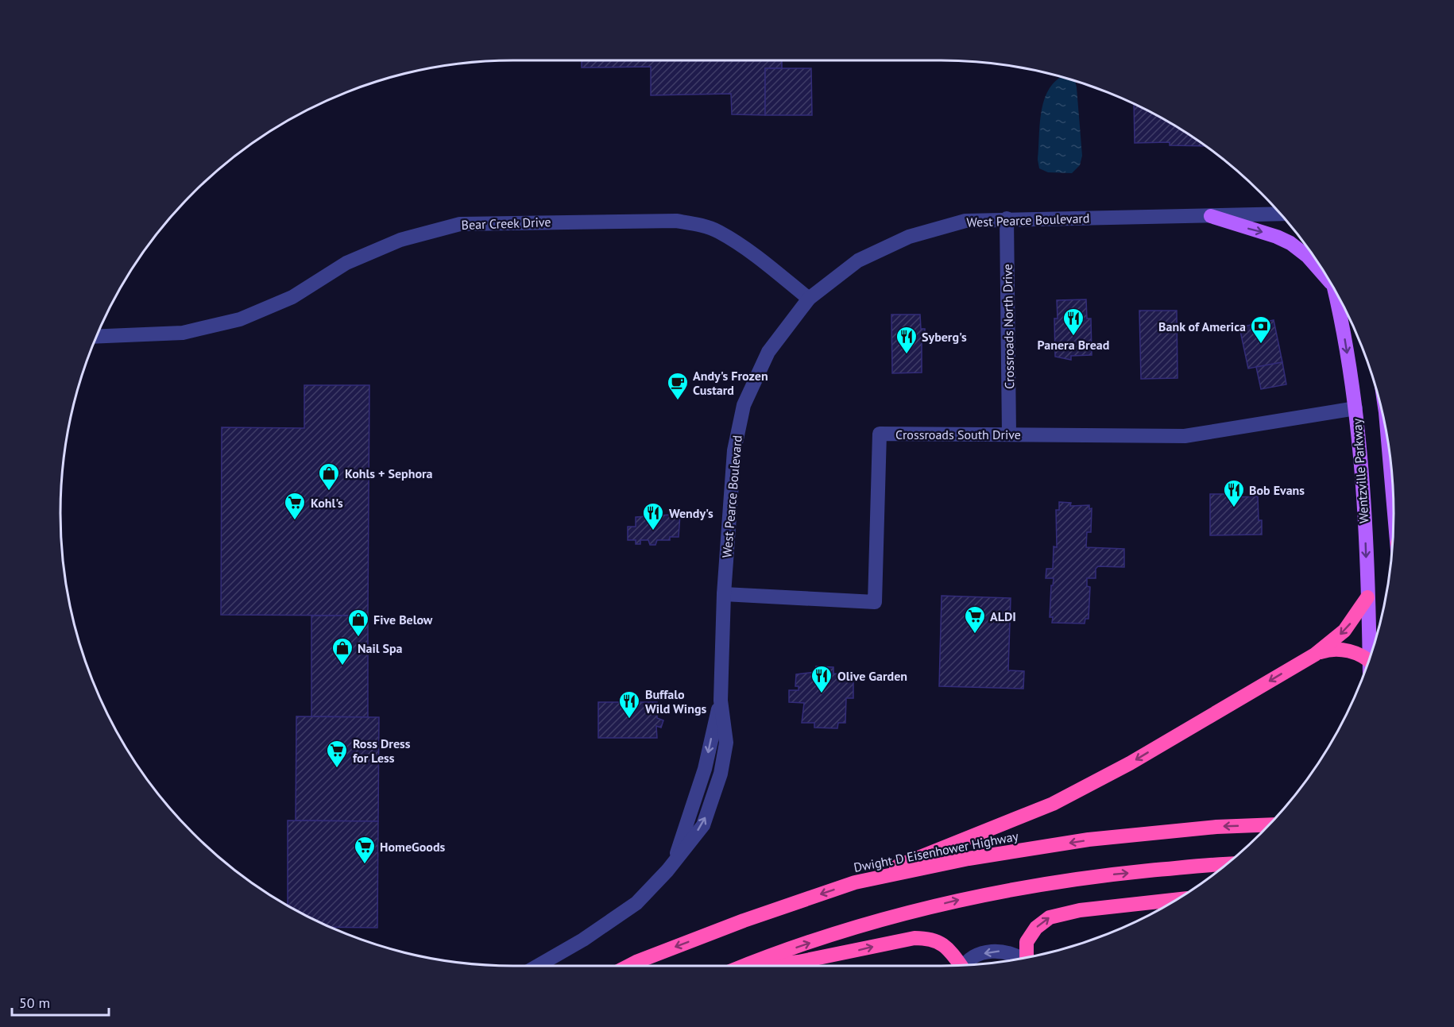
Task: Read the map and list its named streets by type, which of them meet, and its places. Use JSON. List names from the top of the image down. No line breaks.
{"streets":{"highway":["Dwight D Eisenhower Highway"],"main road":["Wentzville Parkway"],"street":["West Pearce Boulevard","Bear Creek Drive","Crossroads North Drive","Crossroads South Drive"]},"crossings":[["West Pearce Boulevard","Bear Creek Drive"],["West Pearce Boulevard","Crossroads North Drive"],["West Pearce Boulevard","Crossroads South Drive"],["Crossroads North Drive","Crossroads South Drive"],["Crossroads South Drive","Wentzville Parkway"]],"one_way":["Wentzville Parkway"],"places":{"restaurant":["Panera Bread","Syberg's","Bob Evans","Wendy's","Olive Garden","Buffalo Wild Wings"],"bank":["Bank of America"],"cafe":["Andy's Frozen Custard"],"shop":["Kohls + Sephora","Five Below","Nail Spa"],"supermarket":["Kohl's","ALDI","Ross Dress for Less","HomeGoods"]},"scale_bar":"50 m"}
